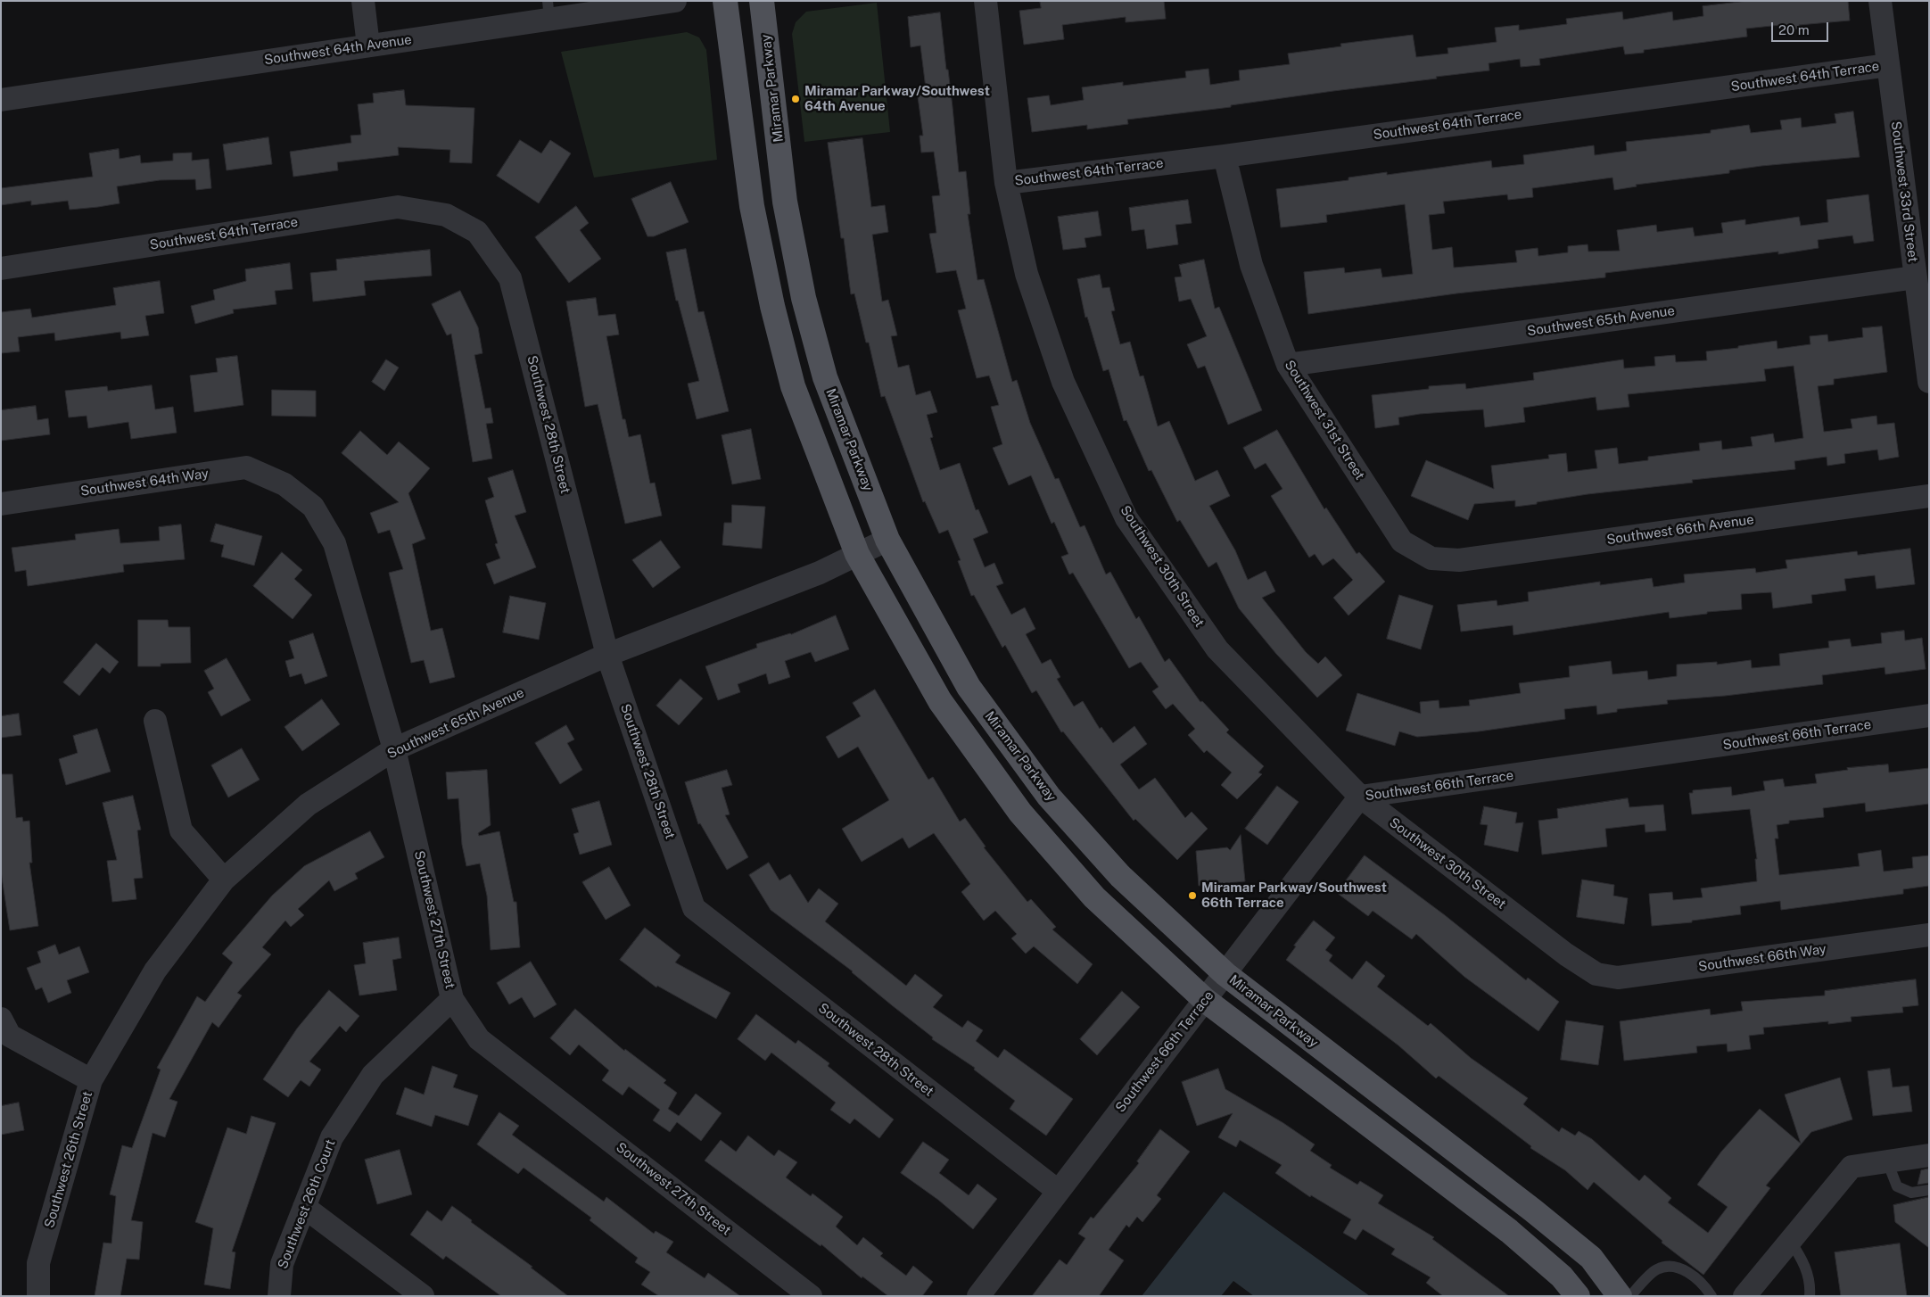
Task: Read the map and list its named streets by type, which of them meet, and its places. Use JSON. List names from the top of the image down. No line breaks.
{"streets":{"main road":["Miramar Parkway"],"street":["Southwest 64th Avenue","Southwest 64th Terrace","Southwest 33rd Street","Southwest 65th Avenue","Southwest 31st Street","Southwest 28th Street","Southwest 64th Way","Southwest 66th Avenue","Southwest 30th Street","Southwest 66th Terrace","Southwest 27th Street","Southwest 66th Way","Southwest 26th Street","Southwest 26th Court"]},"crossings":[["Southwest 64th Terrace","Southwest 33rd Street"],["Southwest 64th Terrace","Southwest 31st Street"],["Southwest 64th Terrace","Southwest 28th Street"],["Southwest 64th Terrace","Southwest 30th Street"],["Miramar Parkway","Southwest 65th Avenue"],["Miramar Parkway","Southwest 66th Terrace"],["Southwest 33rd Street","Southwest 65th Avenue"],["Southwest 65th Avenue","Southwest 31st Street"],["Southwest 65th Avenue","Southwest 28th Street"],["Southwest 65th Avenue","Southwest 27th Street"],["Southwest 65th Avenue","Southwest 26th Street"],["Southwest 31st Street","Southwest 66th Avenue"],["Southwest 28th Street","Southwest 66th Terrace"],["Southwest 64th Way","Southwest 27th Street"],["Southwest 30th Street","Southwest 66th Terrace"],["Southwest 30th Street","Southwest 66th Way"],["Southwest 27th Street","Southwest 26th Court"]],"places":["Miramar Parkway/Southwest 64th Avenue","Miramar Parkway/Southwest 66th Terrace"],"scale_bar":"20 m"}
